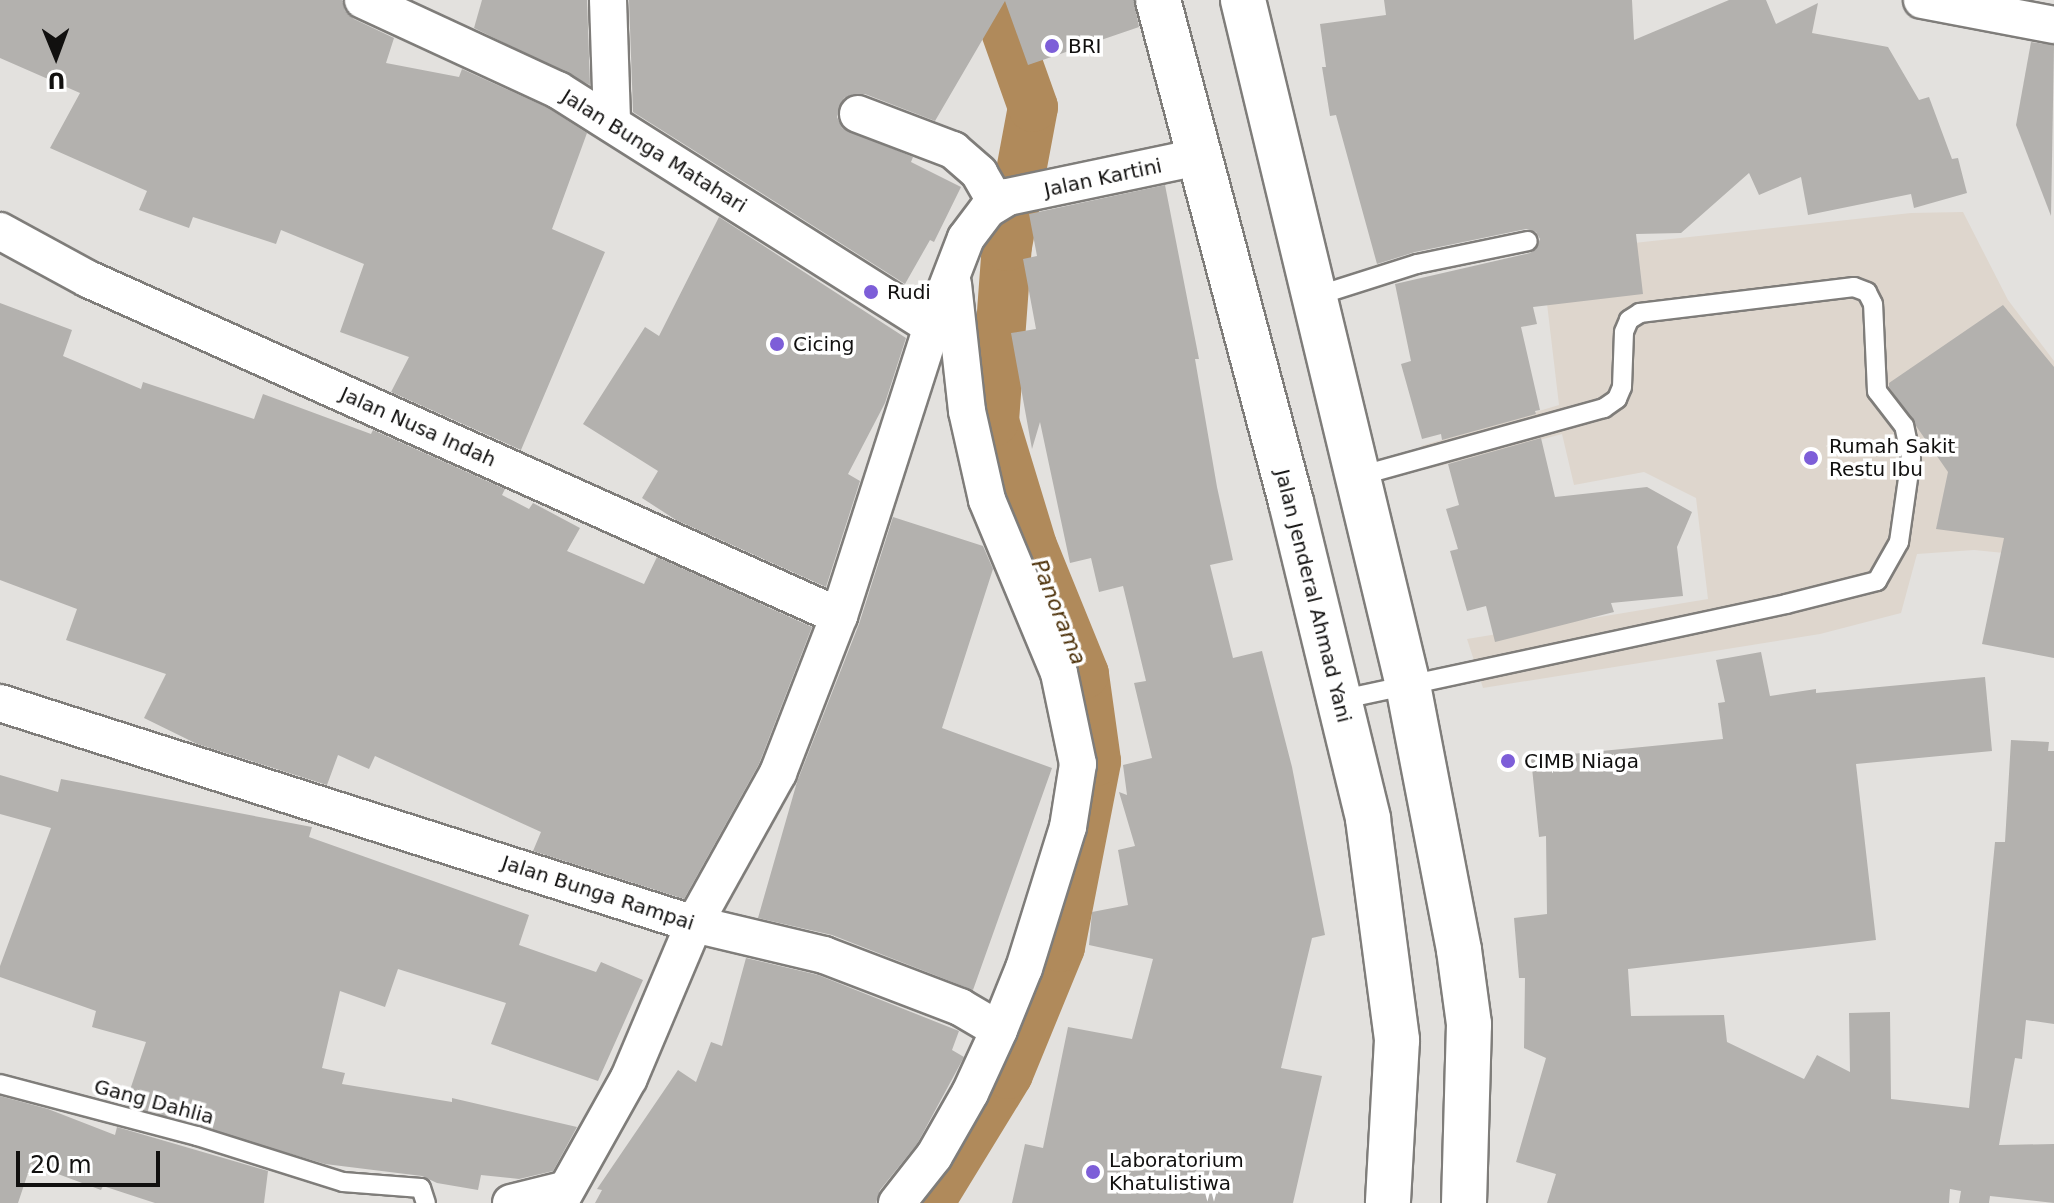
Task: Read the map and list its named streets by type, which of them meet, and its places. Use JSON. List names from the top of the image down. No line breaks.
{"streets":{"main road":["Jalan Jenderal Ahmad Yani"],"street":["Jalan Bunga Matahari","Jalan Kartini","Jalan Nusa Indah","Jalan Bunga Rampai"],"lane":["Gang Dahlia"]},"crossings":[["Jalan Kartini","Jalan Jenderal Ahmad Yani"]],"water":["Panorama"],"places":["BRI","Rudi","Cicing","Rumah Sakit Restu Ibu","CIMB Niaga","Laboratorium Khatulistiwa"],"scale_bar":"20 m","north":"bottom"}
